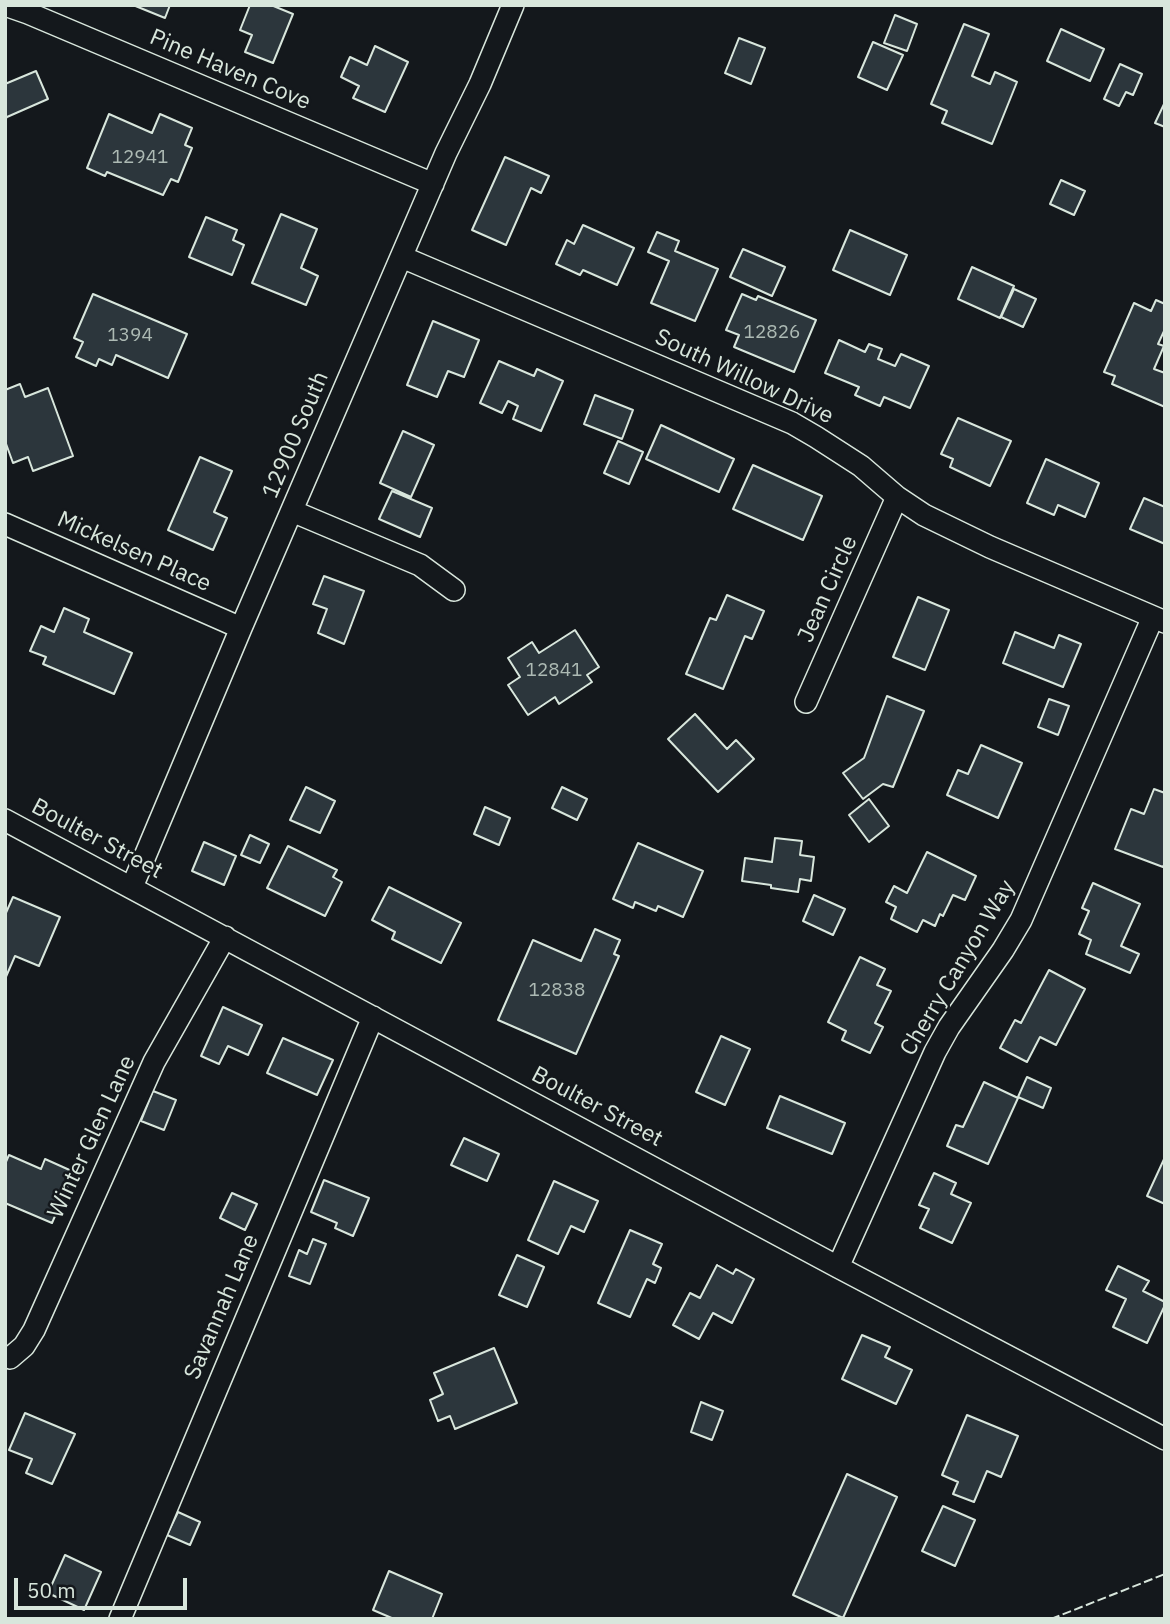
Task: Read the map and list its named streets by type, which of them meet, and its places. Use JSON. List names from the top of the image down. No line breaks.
{"streets":{"street":["Pine Haven Cove","South Willow Drive","12900 South","Mickelsen Place","Jean Circle","Boulter Street","Cherry Canyon Way","Winter Glen Lane","Savannah Lane"]},"crossings":[["Pine Haven Cove","12900 South"],["South Willow Drive","12900 South"],["South Willow Drive","Jean Circle"],["South Willow Drive","Cherry Canyon Way"],["12900 South","Mickelsen Place"],["12900 South","Boulter Street"],["Boulter Street","Cherry Canyon Way"],["Boulter Street","Winter Glen Lane"],["Boulter Street","Savannah Lane"]],"house_numbers":["12941","12826","1394","12841","12838"],"scale_bar":"50 m"}
